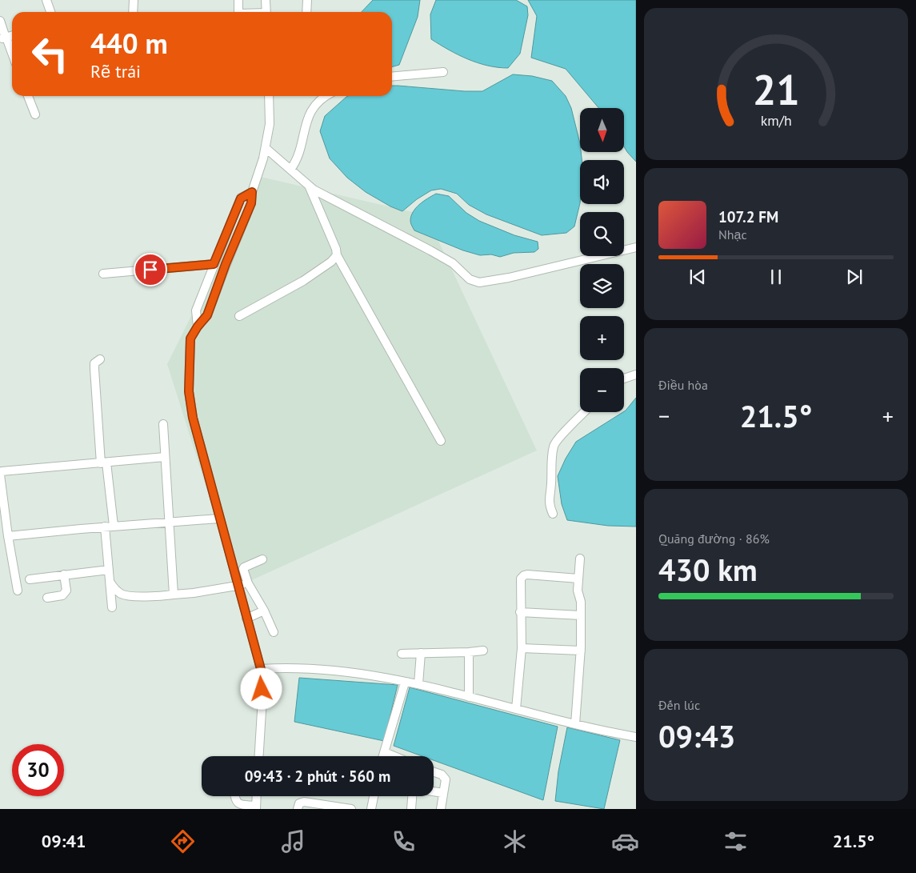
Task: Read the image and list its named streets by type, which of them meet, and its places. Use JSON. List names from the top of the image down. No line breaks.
{"north":"bottom","page":{"turn":["440 m","Rẽ trái"],"map_buttons":["+","−"],"song":["107.2 FM","Nhạc"],"tile":["Điều hòa",["Quãng đường · 86%","430 km"],["Đến lúc","09:43"]],"heat":["−","21.5°","+"],"limit":"30","trip":"09:43 · 2 phút · 560 m","tabs":["09:41","21.5°"],"gauge":["21","km/h"]}}
